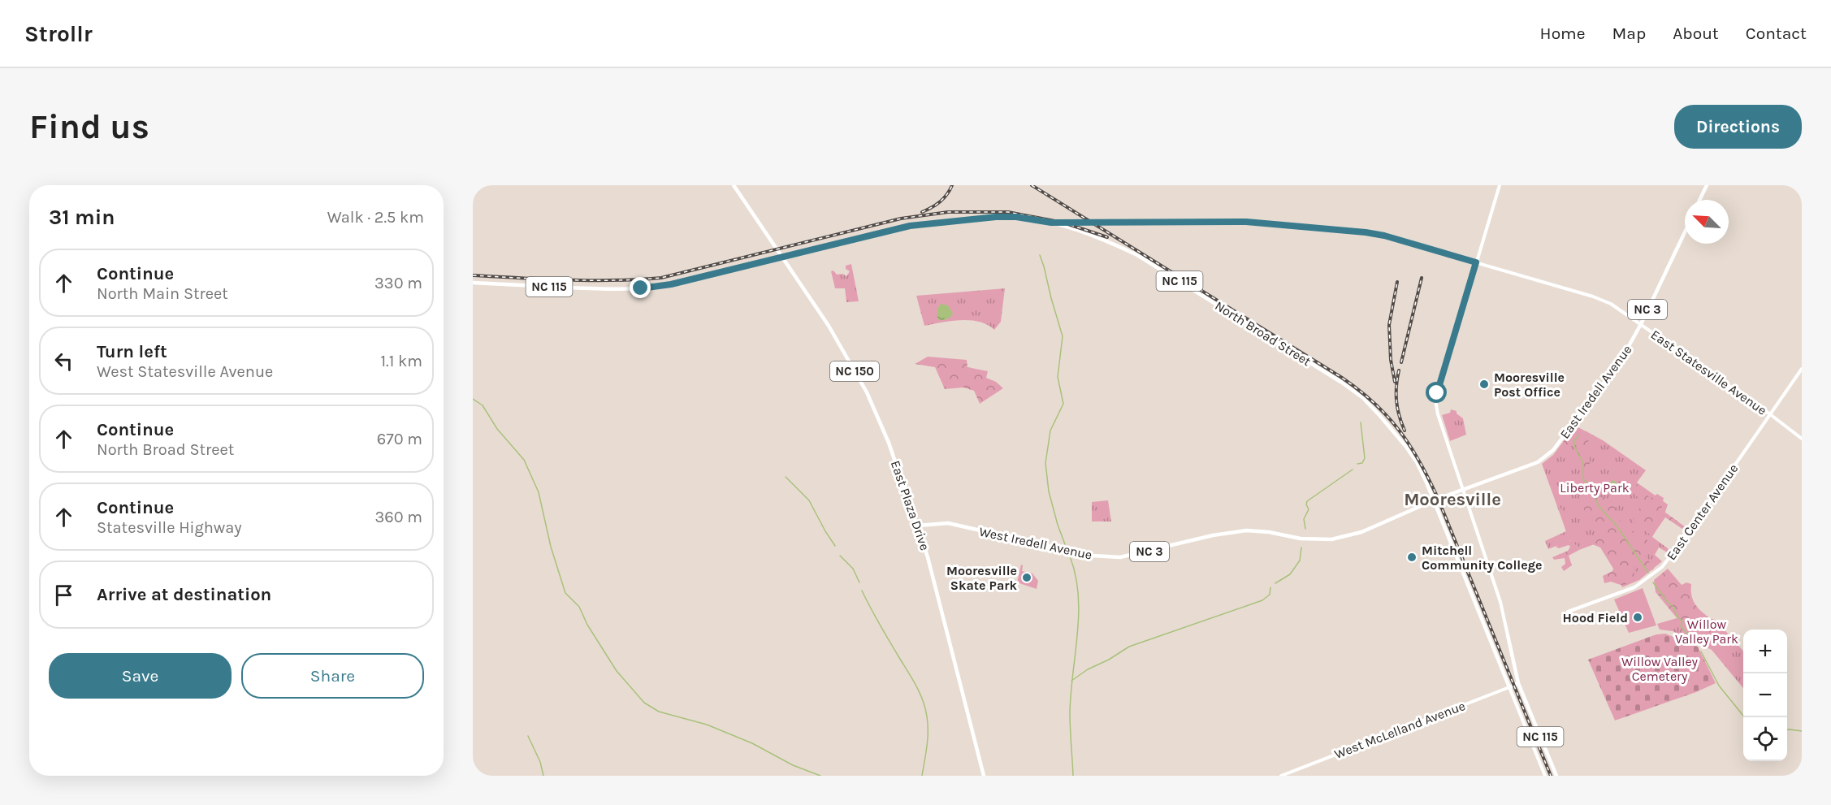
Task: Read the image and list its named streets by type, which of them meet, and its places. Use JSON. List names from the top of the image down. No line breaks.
{"streets":{"main road":["NC 115","NC 3","North Broad Street","NC 150","East Iredell Avenue","East Plaza Drive","West Iredell Avenue","West McLelland Avenue"],"street":["East Statesville Avenue","East Center Avenue"]},"crossings":[["NC 115","North Broad Street"],["NC 115","NC 150"],["NC 115","East Plaza Drive"],["NC 115","West McLelland Avenue"],["North Broad Street","NC 150"],["North Broad Street","East Statesville Avenue"],["North Broad Street","East Plaza Drive"],["North Broad Street","West Iredell Avenue"],["North Broad Street","West McLelland Avenue"],["NC 150","East Plaza Drive"],["East Statesville Avenue","East Iredell Avenue"],["East Statesville Avenue","East Center Avenue"],["East Iredell Avenue","West Iredell Avenue"],["East Plaza Drive","West Iredell Avenue"]],"districts":["Mooresville"],"parks":["Liberty Park","Willow Valley Park","Willow Valley Cemetery"],"places":["Mooresville Post Office","Mitchell Community College","Mooresville Skate Park","Hood Field"],"north":"top left","page":{"header":"Strollr","nav":["Home","Map","About","Contact"],"buttons":["Directions",["Save","Share"]],"title":"Find us","heading":["31 min","Walk · 2.5 km"],"list":[["Continue","North Main Street","330 m"],["Turn left","West Statesville Avenue","1.1 km"],["Continue","North Broad Street","670 m"],["Continue","Statesville Highway","360 m"],"Arrive at destination"],"map_buttons":["+","−"]}}
